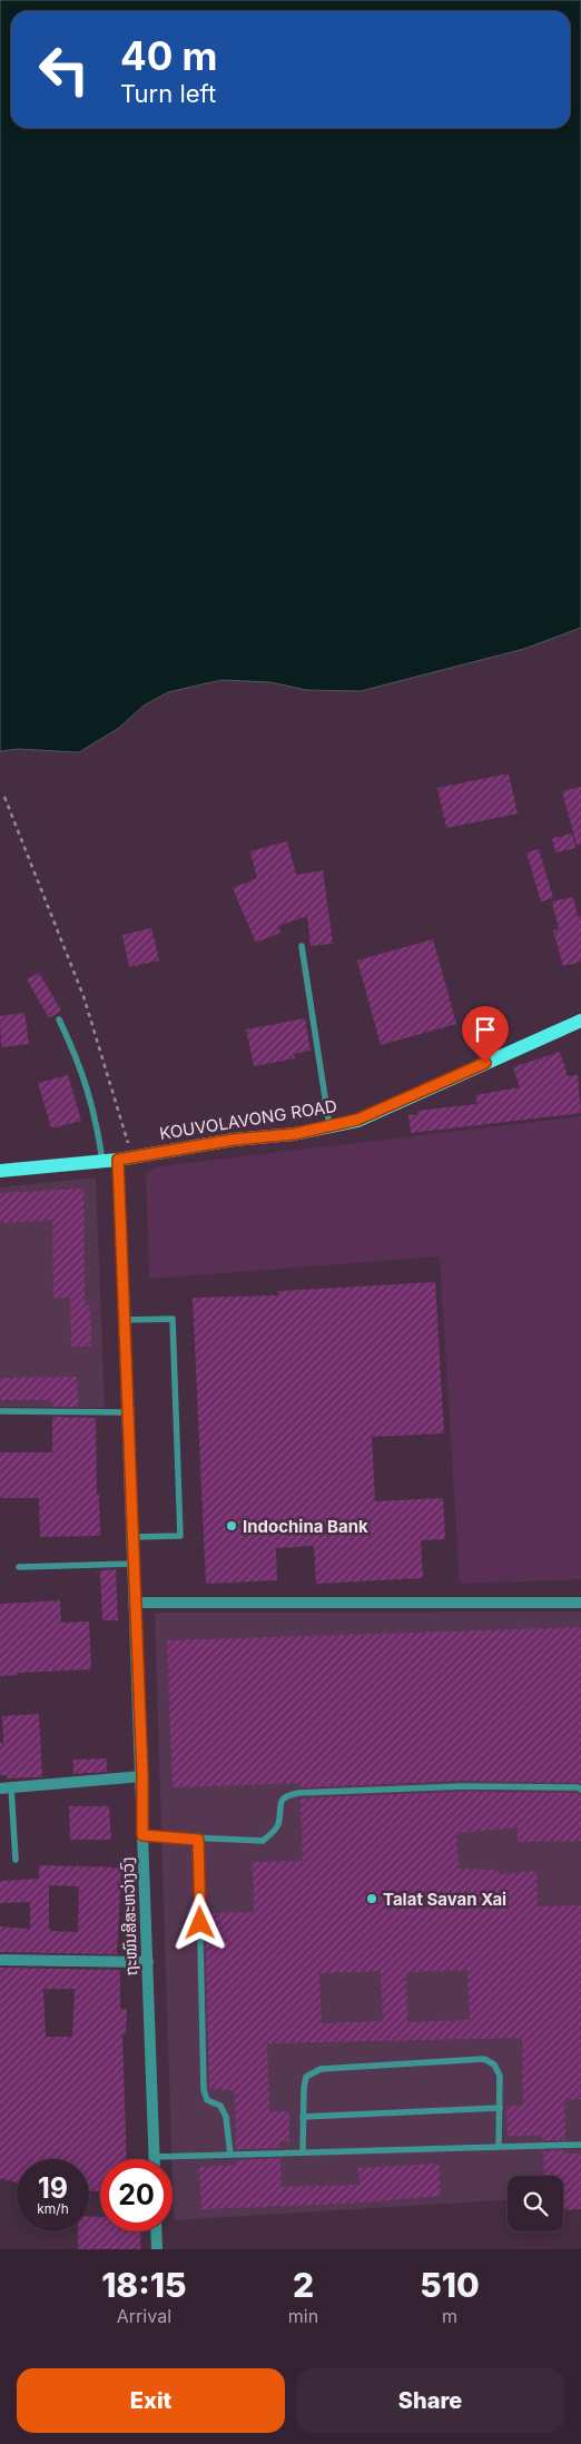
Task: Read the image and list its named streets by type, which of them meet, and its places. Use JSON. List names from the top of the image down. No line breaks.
{"streets":{"main road":["KOUVOLAVONG ROAD"],"street":["ຖະໜົນສີສະຫວ່າງວົງ"]},"crossings":[["KOUVOLAVONG ROAD","ຖະໜົນສີສະຫວ່າງວົງ"]],"places":["Indochina Bank","Talat Savan Xai"],"page":{"turn":["40 m","Turn left"],"speed":"19 km/h","limit":"20","eta":["18:15","Arrival","2","min","510","m"],"buttons":["Exit","Share"]}}
